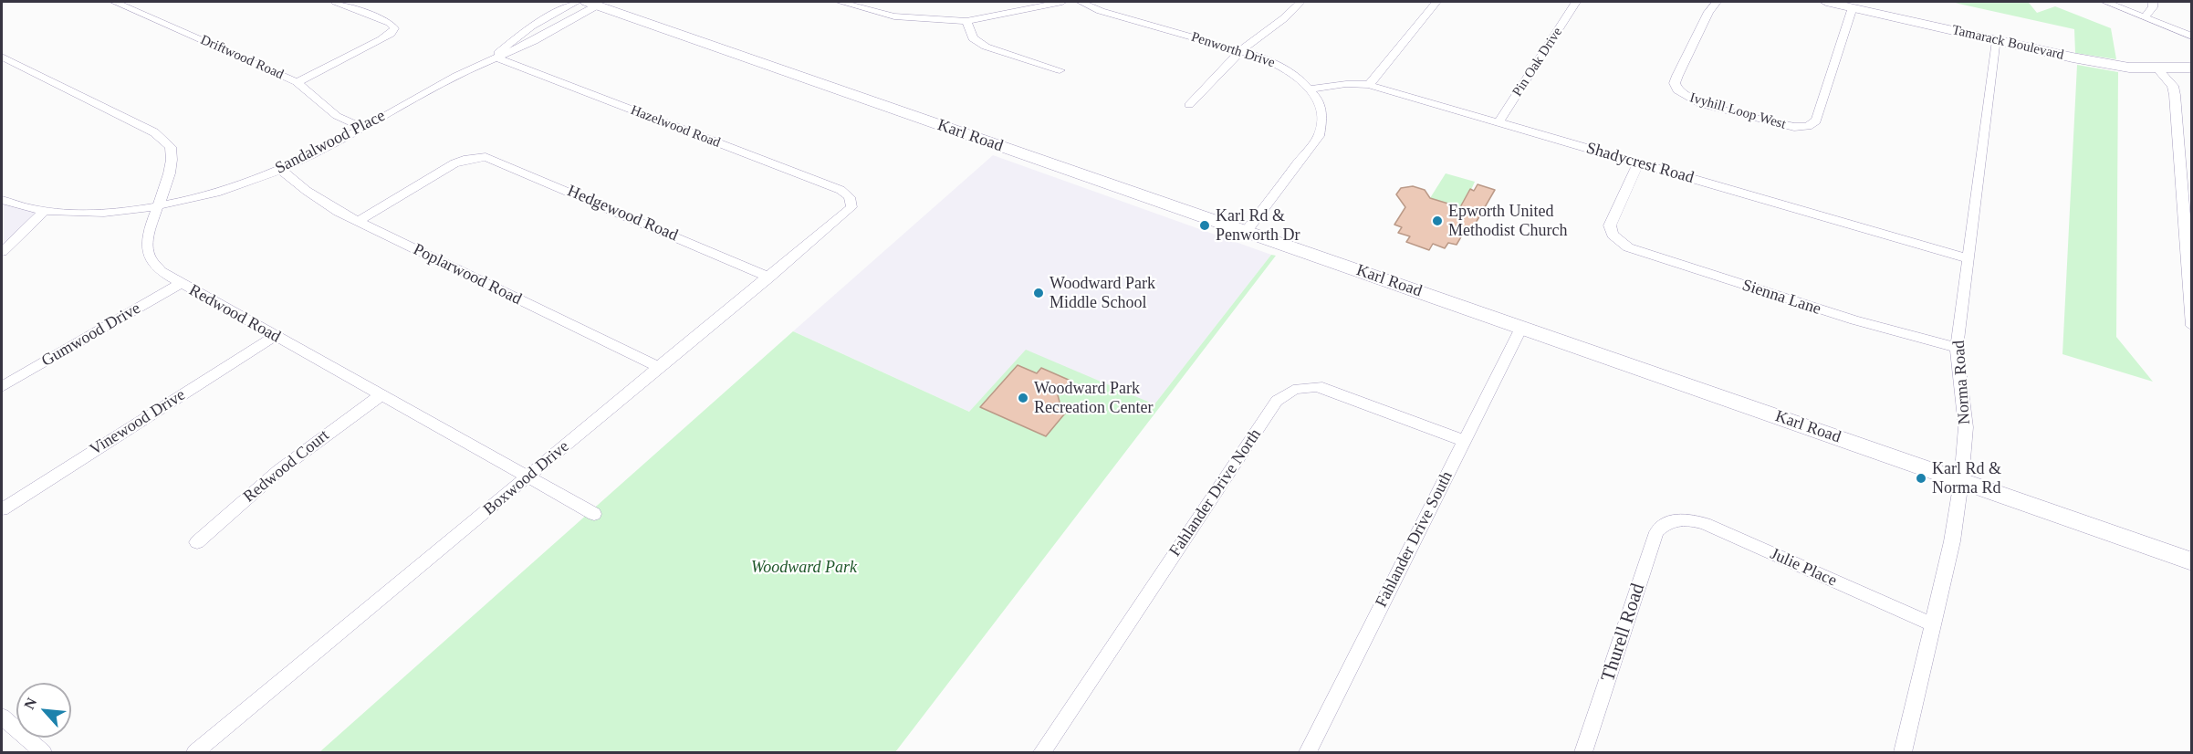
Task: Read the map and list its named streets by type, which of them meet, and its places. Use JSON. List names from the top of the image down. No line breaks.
{"streets":{"main road":["Tamarack Boulevard","Karl Road"],"street":["Penworth Drive","Driftwood Road","Pin Oak Drive","Ivyhill Loop West","Hazelwood Road","Sandalwood Place","Shadycrest Road","Hedgewood Road","Poplarwood Road","Sienna Lane","Redwood Road","Gumwood Drive","Norma Road","Vinewood Drive","Redwood Court","Boxwood Drive","Fahlander Drive North","Fahlander Drive South","Julie Place","Thurell Road"]},"crossings":[["Tamarack Boulevard","Ivyhill Loop West"],["Tamarack Boulevard","Norma Road"],["Penworth Drive","Karl Road"],["Penworth Drive","Shadycrest Road"],["Driftwood Road","Sandalwood Place"],["Pin Oak Drive","Shadycrest Road"],["Hazelwood Road","Sandalwood Place"],["Hazelwood Road","Boxwood Drive"],["Karl Road","Sandalwood Place"],["Karl Road","Norma Road"],["Karl Road","Fahlander Drive South"],["Sandalwood Place","Poplarwood Road"],["Sandalwood Place","Redwood Road"],["Shadycrest Road","Sienna Lane"],["Shadycrest Road","Norma Road"],["Hedgewood Road","Poplarwood Road"],["Hedgewood Road","Boxwood Drive"],["Poplarwood Road","Boxwood Drive"],["Sienna Lane","Norma Road"],["Redwood Road","Gumwood Drive"],["Redwood Road","Vinewood Drive"],["Redwood Road","Redwood Court"],["Redwood Road","Boxwood Drive"],["Norma Road","Julie Place"],["Fahlander Drive North","Fahlander Drive South"],["Julie Place","Thurell Road"]],"parks":["Woodward Park"],"places":["Epworth United Methodist Church","Karl Rd & Penworth Dr","Woodward Park Middle School","Woodward Park Recreation Center","Karl Rd & Norma Rd"],"north":"top left"}
